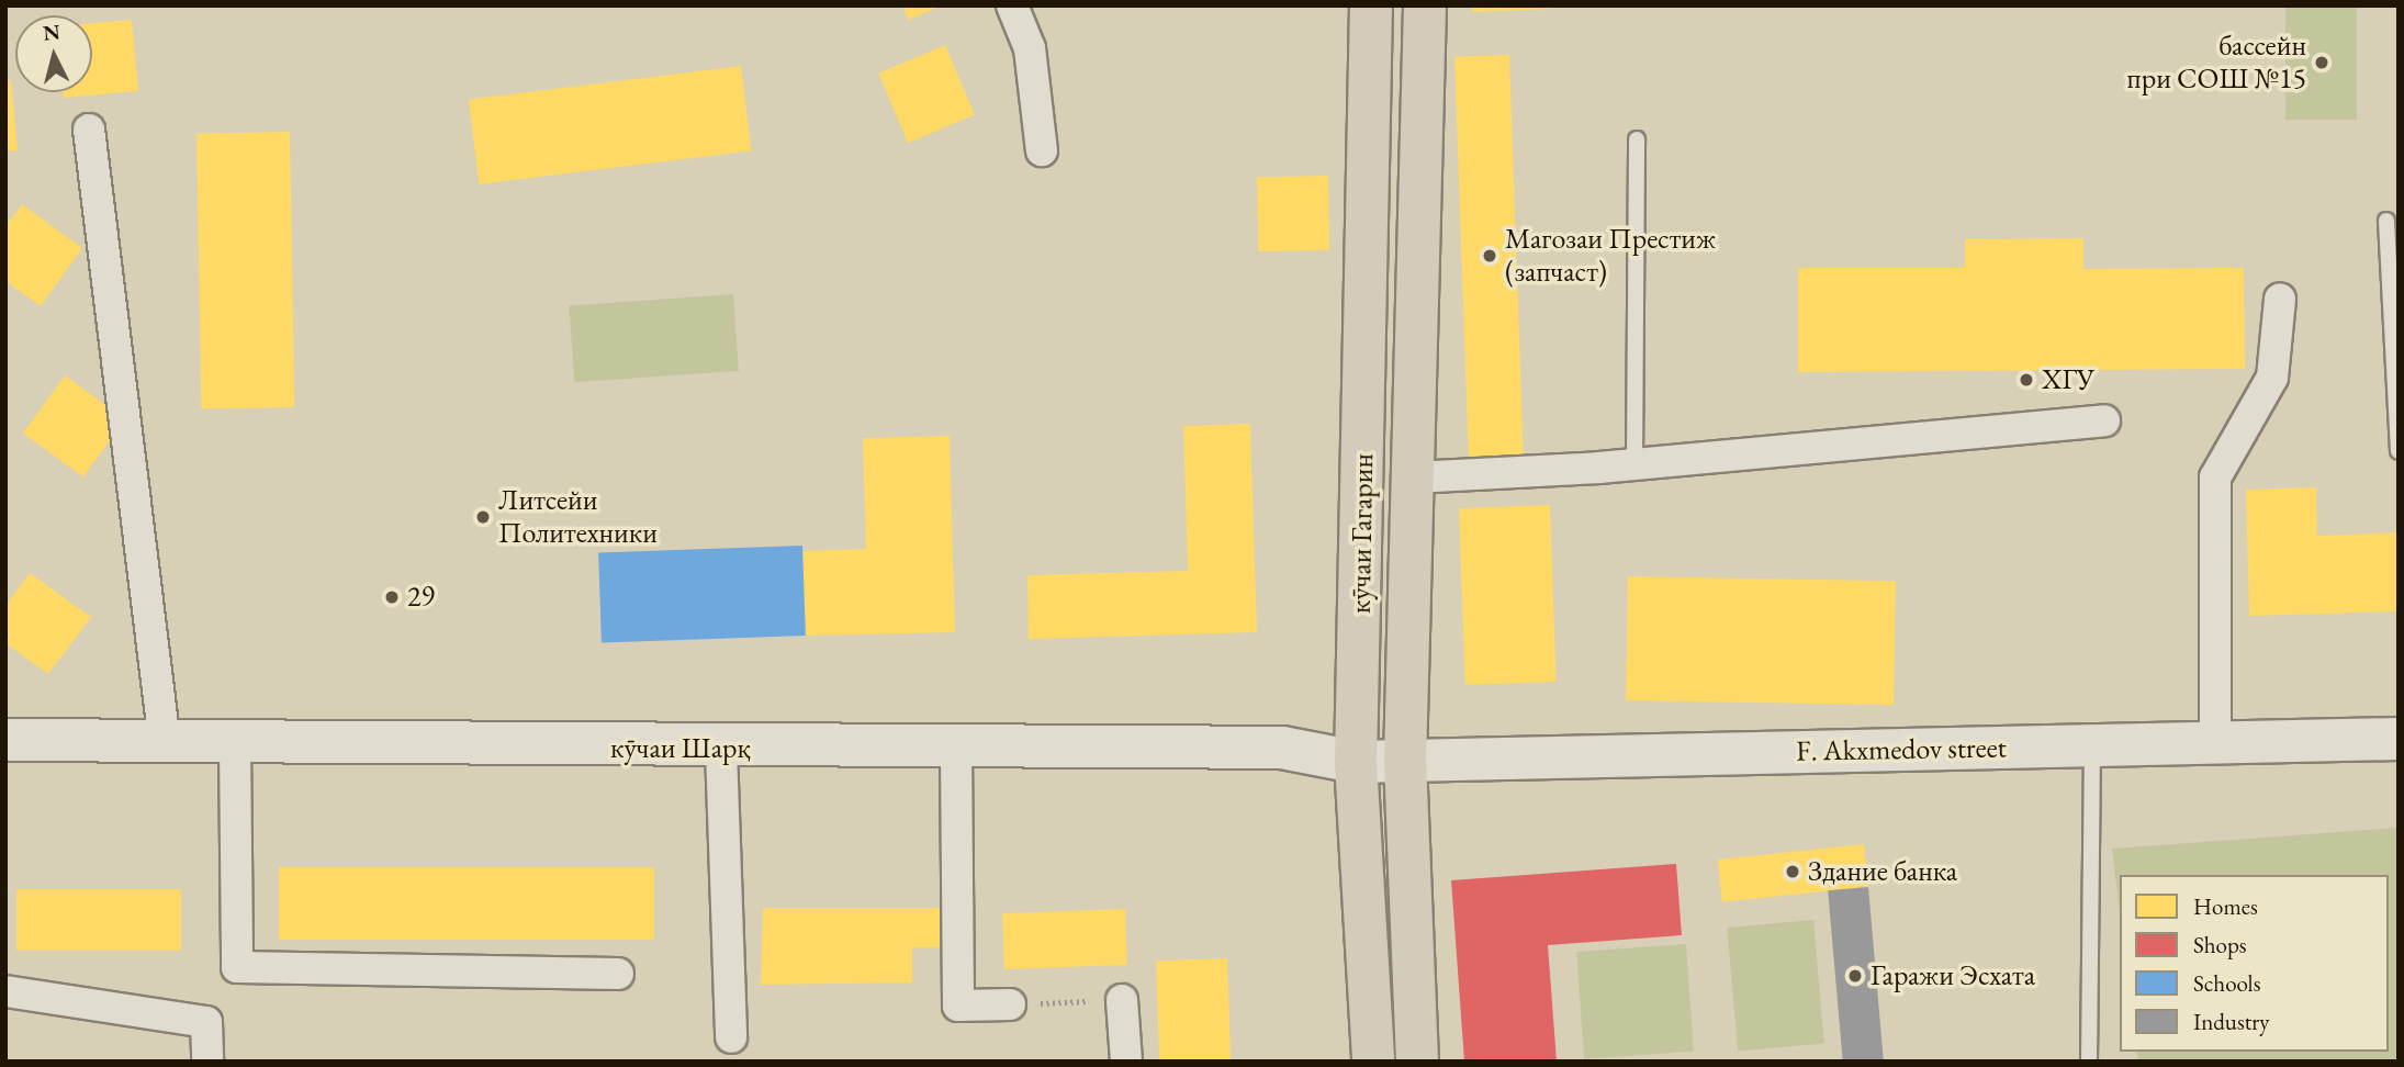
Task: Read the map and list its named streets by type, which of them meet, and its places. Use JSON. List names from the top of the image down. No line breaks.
{"streets":{"highway":["кӯчаи Гагарин"],"main road":["кӯчаи Шарқ","F. Akxmedov street"]},"crossings":[["кӯчаи Гагарин","кӯчаи Шарқ"],["кӯчаи Гагарин","F. Akxmedov street"],["кӯчаи Шарқ","F. Akxmedov street"]],"places":["бассейн при СОШ №15","Магозаи Престиж (запчаст)","ХГУ","Литсейи Политехники","29","Здание банка","Гаражи Эсхата"],"legend":["Homes","Shops","Schools","Industry"],"north":"top"}
